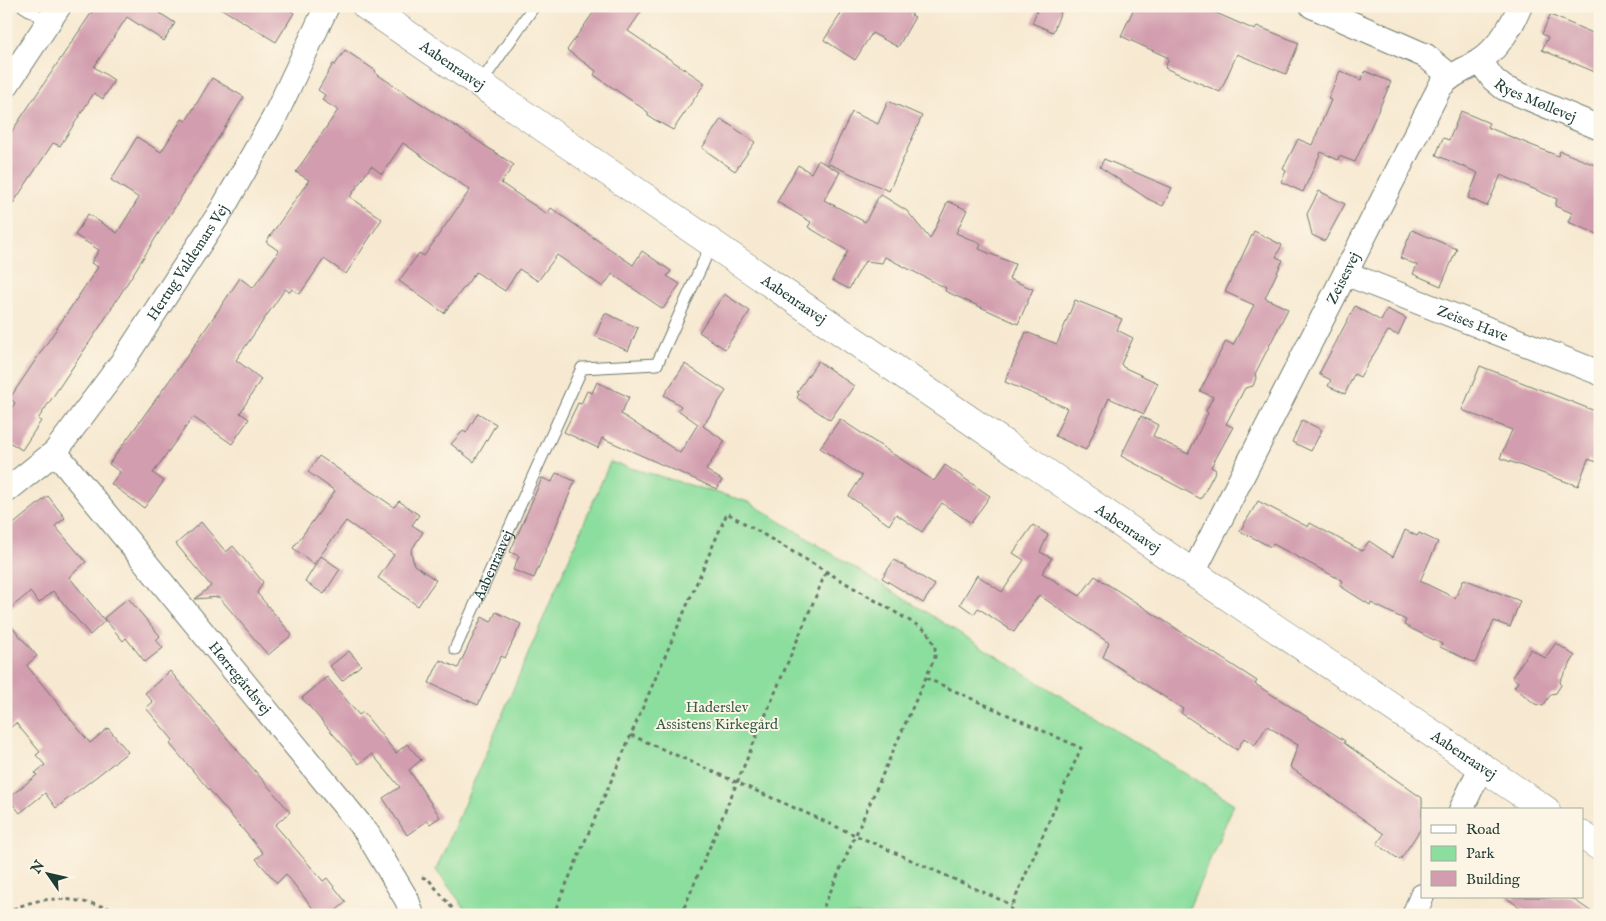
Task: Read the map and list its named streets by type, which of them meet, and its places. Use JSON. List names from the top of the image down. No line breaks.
{"streets":{"street":["Aabenraavej","Ryes Møllevej","Hertug Valdemars Vej","Zeisesvej","Zeises Have","Hørregårdsvej"]},"crossings":[["Aabenraavej","Zeisesvej"],["Ryes Møllevej","Zeisesvej"],["Hertug Valdemars Vej","Hørregårdsvej"],["Zeisesvej","Zeises Have"]],"parks":["Haderslev Assistens Kirkegård"],"legend":["Road","Park","Building"],"north":"top left"}
